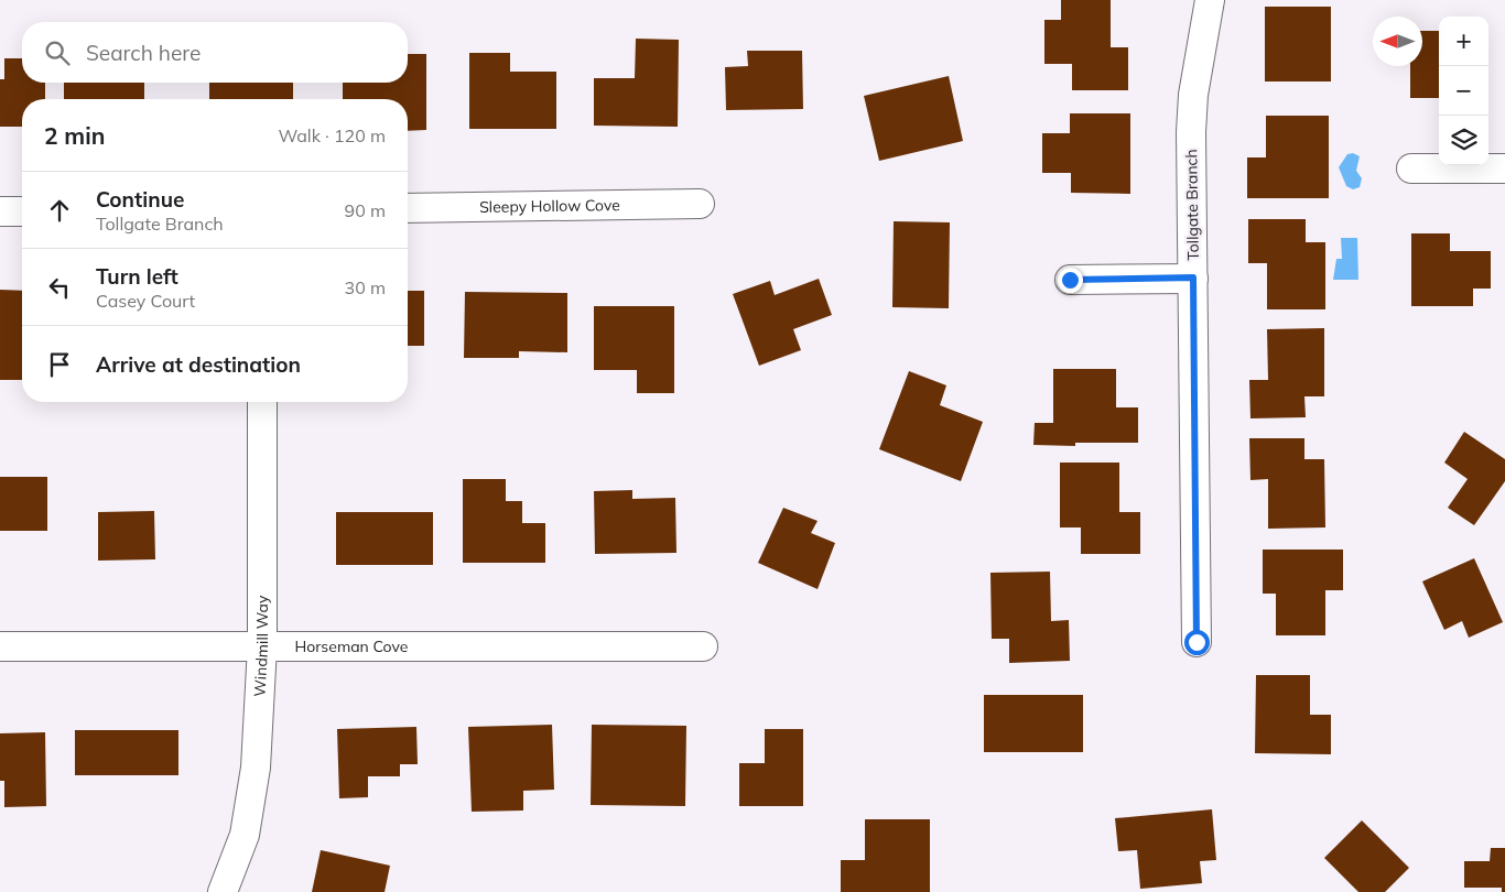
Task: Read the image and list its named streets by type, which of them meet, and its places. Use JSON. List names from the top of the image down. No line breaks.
{"streets":{"street":["Tollgate Branch","Sleepy Hollow Cove","Windmill Way","Horseman Cove"]},"crossings":[["Windmill Way","Horseman Cove"]],"north":"left","page":{"map_buttons":["+","−"],"search":"Search here","heading":["2 min","Walk · 120 m"],"list":[["Continue","Tollgate Branch","90 m"],["Turn left","Casey Court","30 m"],"Arrive at destination"]}}
